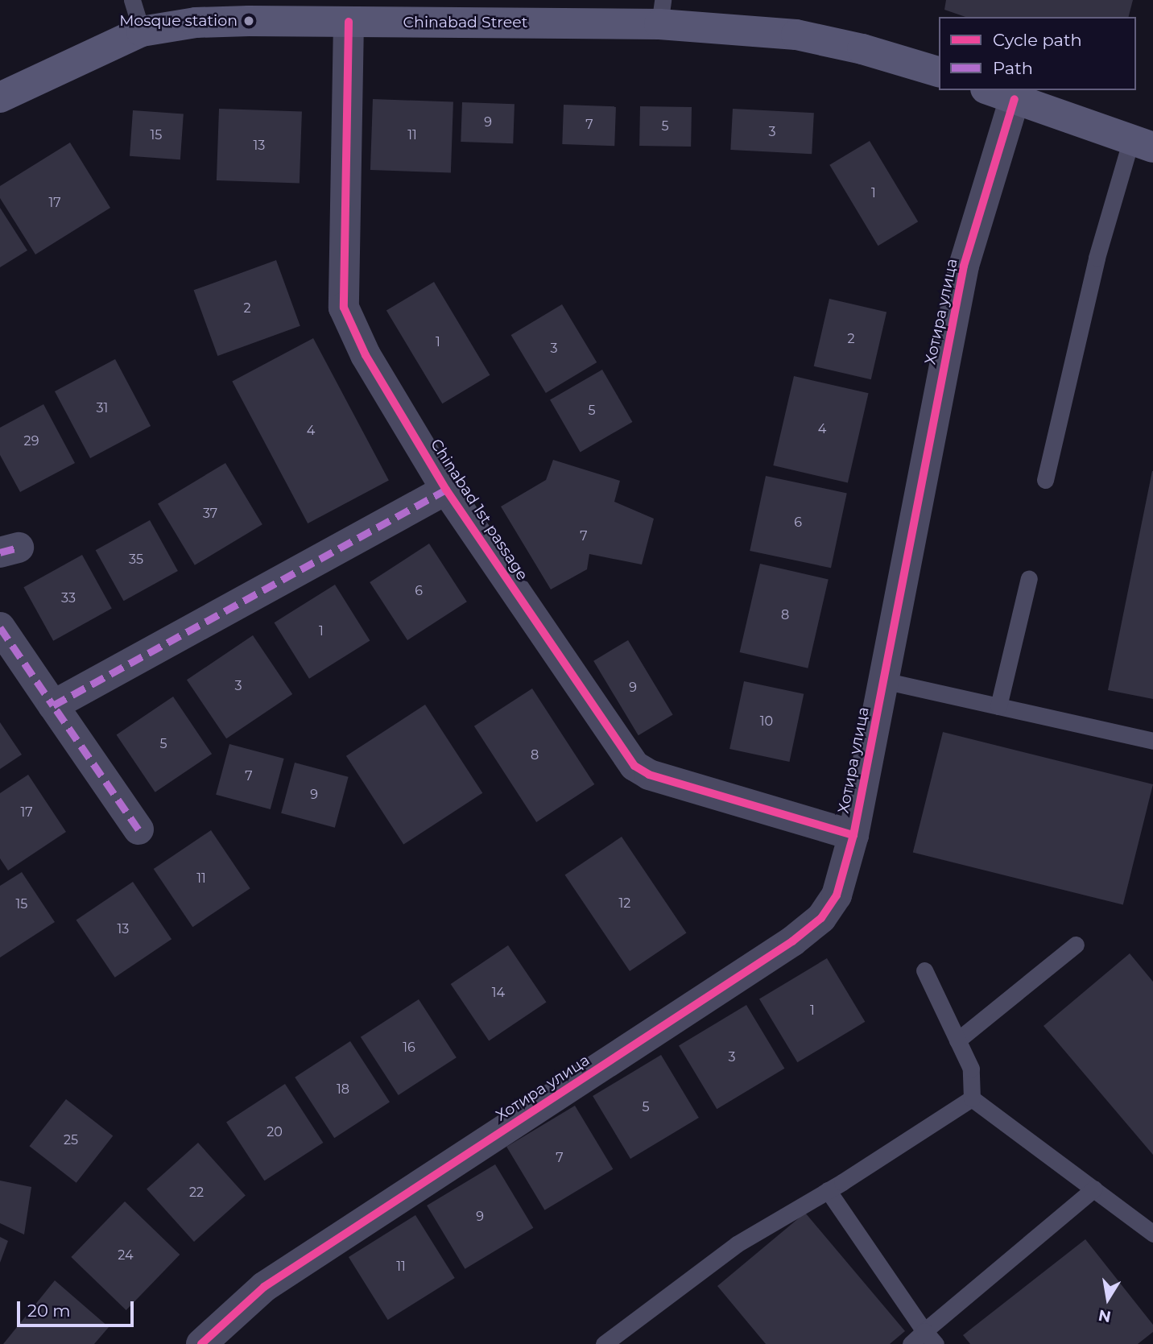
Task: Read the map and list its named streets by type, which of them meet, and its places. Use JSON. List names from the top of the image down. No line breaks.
{"streets":{"main road":["Chinabad Street"],"street":["Хотира улица","Chinabad 1st passage"]},"crossings":[["Chinabad Street","Chinabad 1st passage"],["Хотира улица","Chinabad 1st passage"]],"places":["Mosque station"],"house_numbers":["9","7","5","3","15","11","13","1","17","2","2","1","3","31","5","4","4","29","37","6","7","35","6","33","8","1","3","9","10","5","8","7","9","17","11","12","15","13","14","1","16","3","18","5","20","25","7","22","9","24","11"],"legend":["Cycle path","Path"],"scale_bar":"20 m","north":"bottom"}
